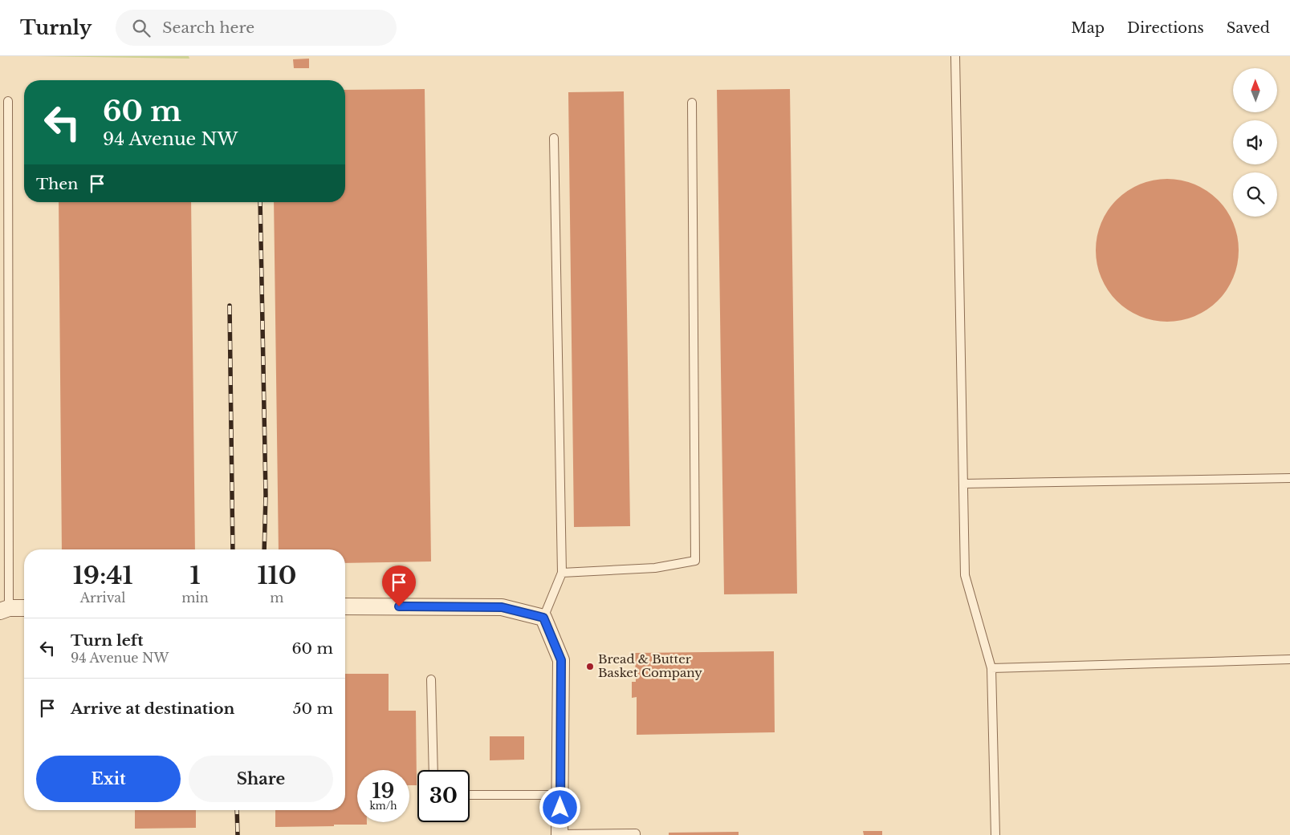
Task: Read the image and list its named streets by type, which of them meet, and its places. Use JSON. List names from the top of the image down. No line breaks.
{"places":["Bread & Butter Basket Company"],"north":"top","page":{"header":"Turnly","search":"Search here","nav":["Map","Directions","Saved"],"turn":["60 m","94 Avenue NW"],"then":"Then","eta":["19:41","Arrival","1","min","110","m"],"list":[{"name":"Turn left","note":"94 Avenue NW","value":"60 m"},{"name":"Arrive at destination","value":"50 m"}],"buttons":["Exit","Share"],"speed":"19 km/h","limit":"30"}}
